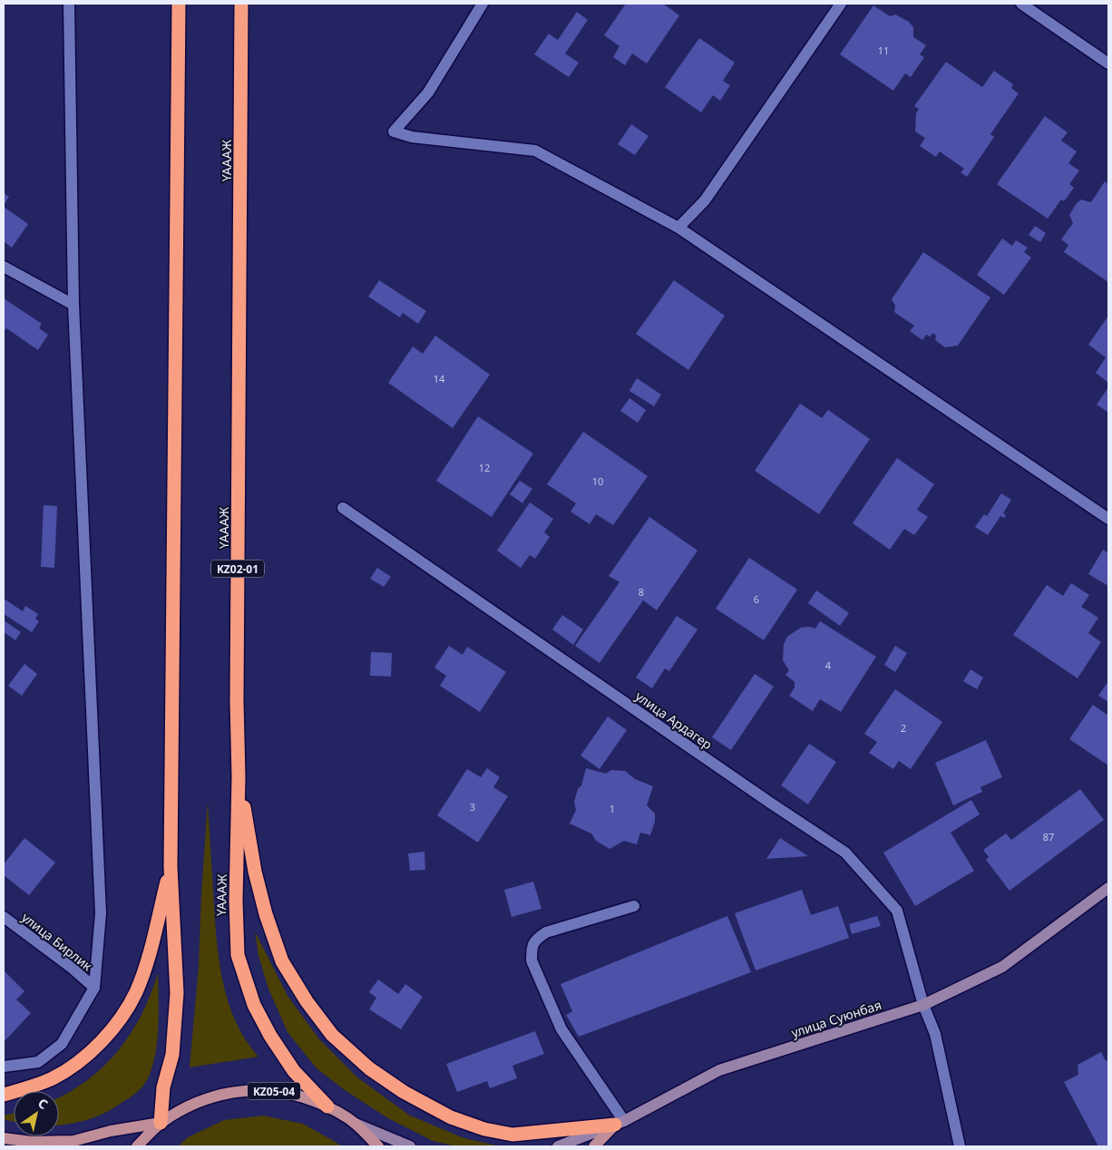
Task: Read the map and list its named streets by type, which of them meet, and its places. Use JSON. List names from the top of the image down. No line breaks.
{"streets":{"highway":["ҮАААЖ","KZ02-01"],"main road":["улица Суюнбая","KZ05-04"],"street":["улица Ардагер","улица Бирлик"]},"crossings":[["ҮАААЖ","KZ05-04"],["улица Ардагер","улица Суюнбая"]],"house_numbers":["11","14","12","10","8","6","4","2","3","1","87"],"north":"top right"}
